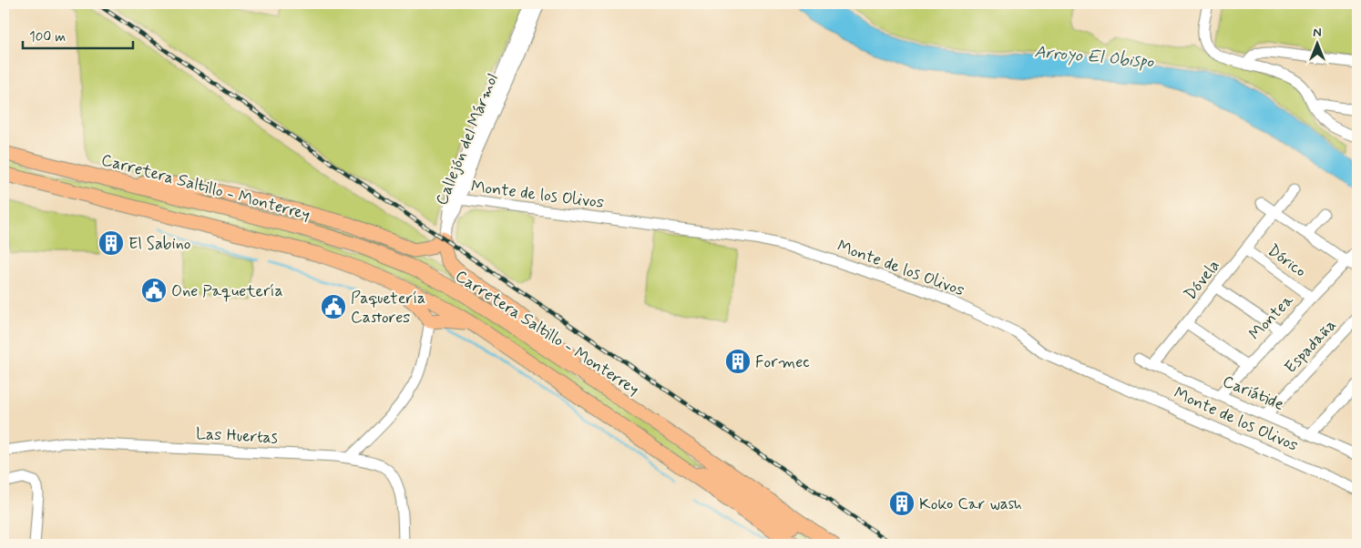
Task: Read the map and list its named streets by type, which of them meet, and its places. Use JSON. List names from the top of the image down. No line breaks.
{"streets":{"main road":["Carretera Saltillo - Monterrey"],"street":["Callejón del Mármol","Monte de los Olivos","Dórico","Dóvela","Montea","Espadaña","Cariátide","Las Huertas"]},"crossings":[["Callejón del Mármol","Monte de los Olivos"],["Dórico","Dóvela"],["Dórico","Montea"],["Dóvela","Cariátide"],["Montea","Cariátide"],["Espadaña","Cariátide"]],"water":["Arroyo El Obispo"],"places":{"building":["El Sabino","Formec","Koko Car wash"],"public building":["One Paquetería","Paquetería Castores"]},"scale_bar":"100 m","north":"top"}
